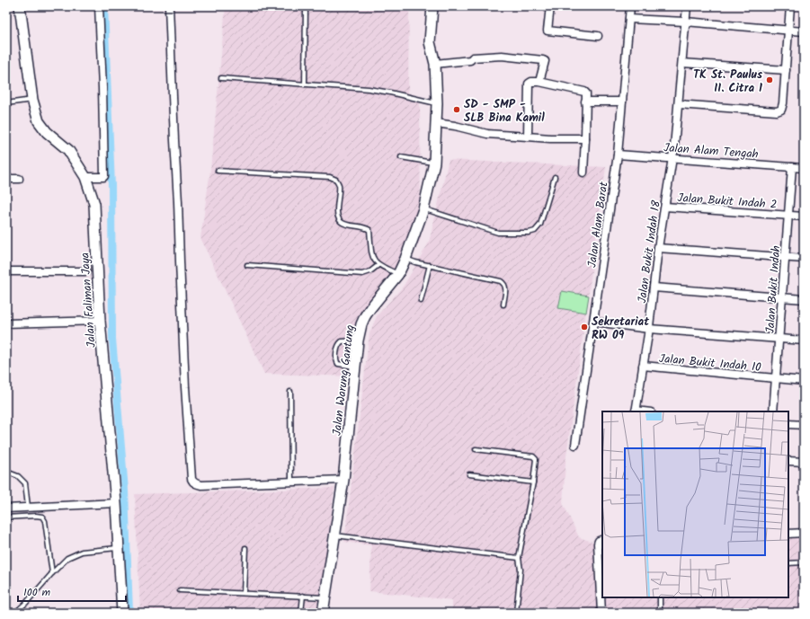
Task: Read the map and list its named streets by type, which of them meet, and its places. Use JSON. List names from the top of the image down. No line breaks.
{"streets":{"street":["Jalan Alam Tengah","Jalan Bukit Indah 2","Jalan Alam Barat","Jalan Bukit Indah 18","Jalan Bukit Indah","Jalan Faliman Jaya","Jalan Bukit Indah 10","Jalan Warung Gantung"]},"crossings":[["Jalan Alam Tengah","Jalan Alam Barat"],["Jalan Alam Tengah","Jalan Bukit Indah 18"],["Jalan Alam Tengah","Jalan Bukit Indah"],["Jalan Bukit Indah 2","Jalan Bukit Indah 18"],["Jalan Bukit Indah 2","Jalan Bukit Indah"],["Jalan Bukit Indah 18","Jalan Bukit Indah 10"],["Jalan Bukit Indah","Jalan Bukit Indah 10"]],"places":["TK St. Paulus II. Citra 1","SD - SMP - SLB Bina Kamil","Sekretariat RW 09"],"scale_bar":"100 m"}
